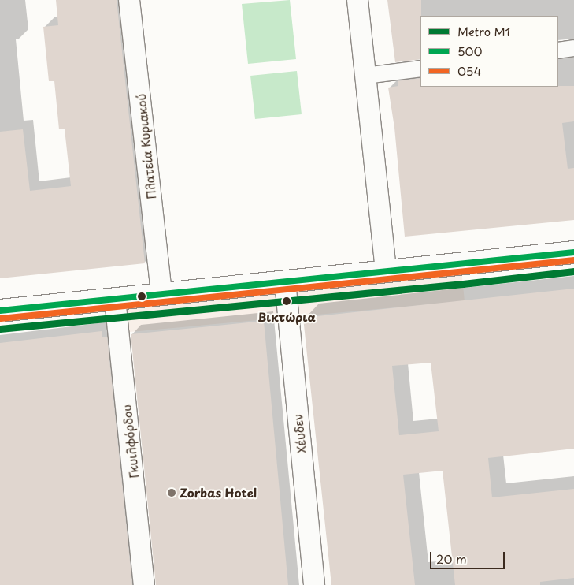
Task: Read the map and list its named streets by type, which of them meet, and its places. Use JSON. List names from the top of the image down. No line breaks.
{"streets":{"street":["Πλατεία Κυριακού","Χέυδεν","Γκυιλφόρδου"]},"places":["Βικτώρια","Zorbas Hotel"],"lines":["transit line 500","transit line 054","metro line Μ1"],"legend":["Metro Μ1","500","054"],"scale_bar":"20 m"}
